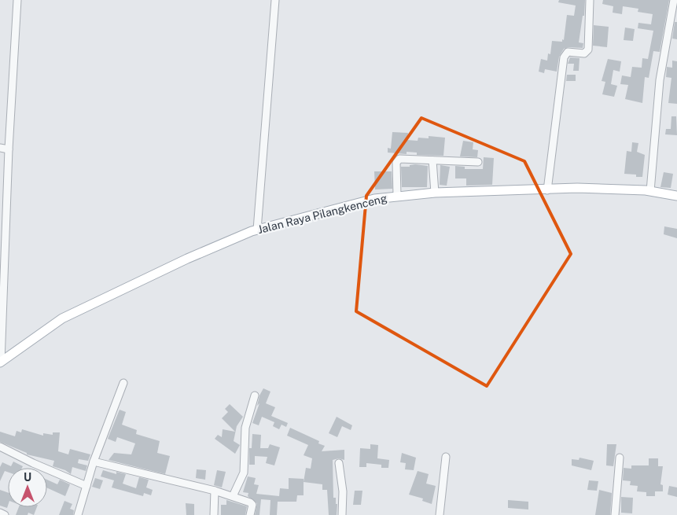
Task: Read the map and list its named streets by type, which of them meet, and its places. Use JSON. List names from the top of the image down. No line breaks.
{"streets":{"main road":["Jalan Raya Pilangkenceng"]},"north":"top"}
